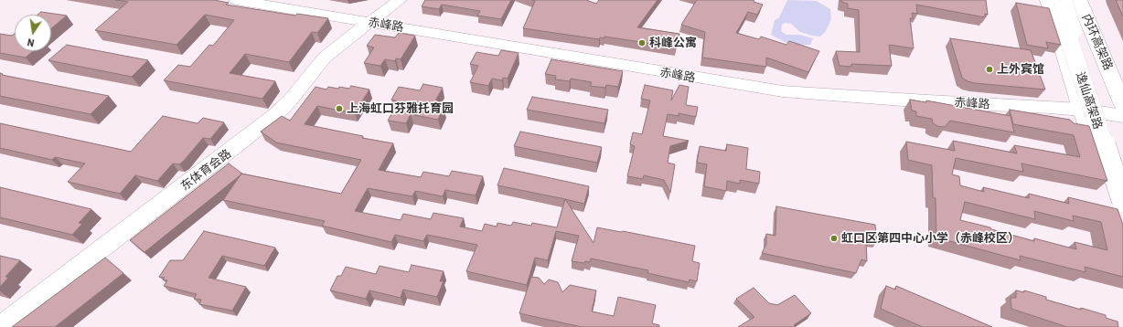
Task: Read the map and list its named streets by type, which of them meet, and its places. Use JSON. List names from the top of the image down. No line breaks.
{"streets":{"main road":["内环高架路","逸仙高架路"],"street":["赤峰路","东体育会路"]},"crossings":[["赤峰路","东体育会路"]],"places":["科峰公寓","上外宾馆","上海虹口芬雅托育园","虹口区第四中心小学（赤峰校区）"],"north":"bottom"}
